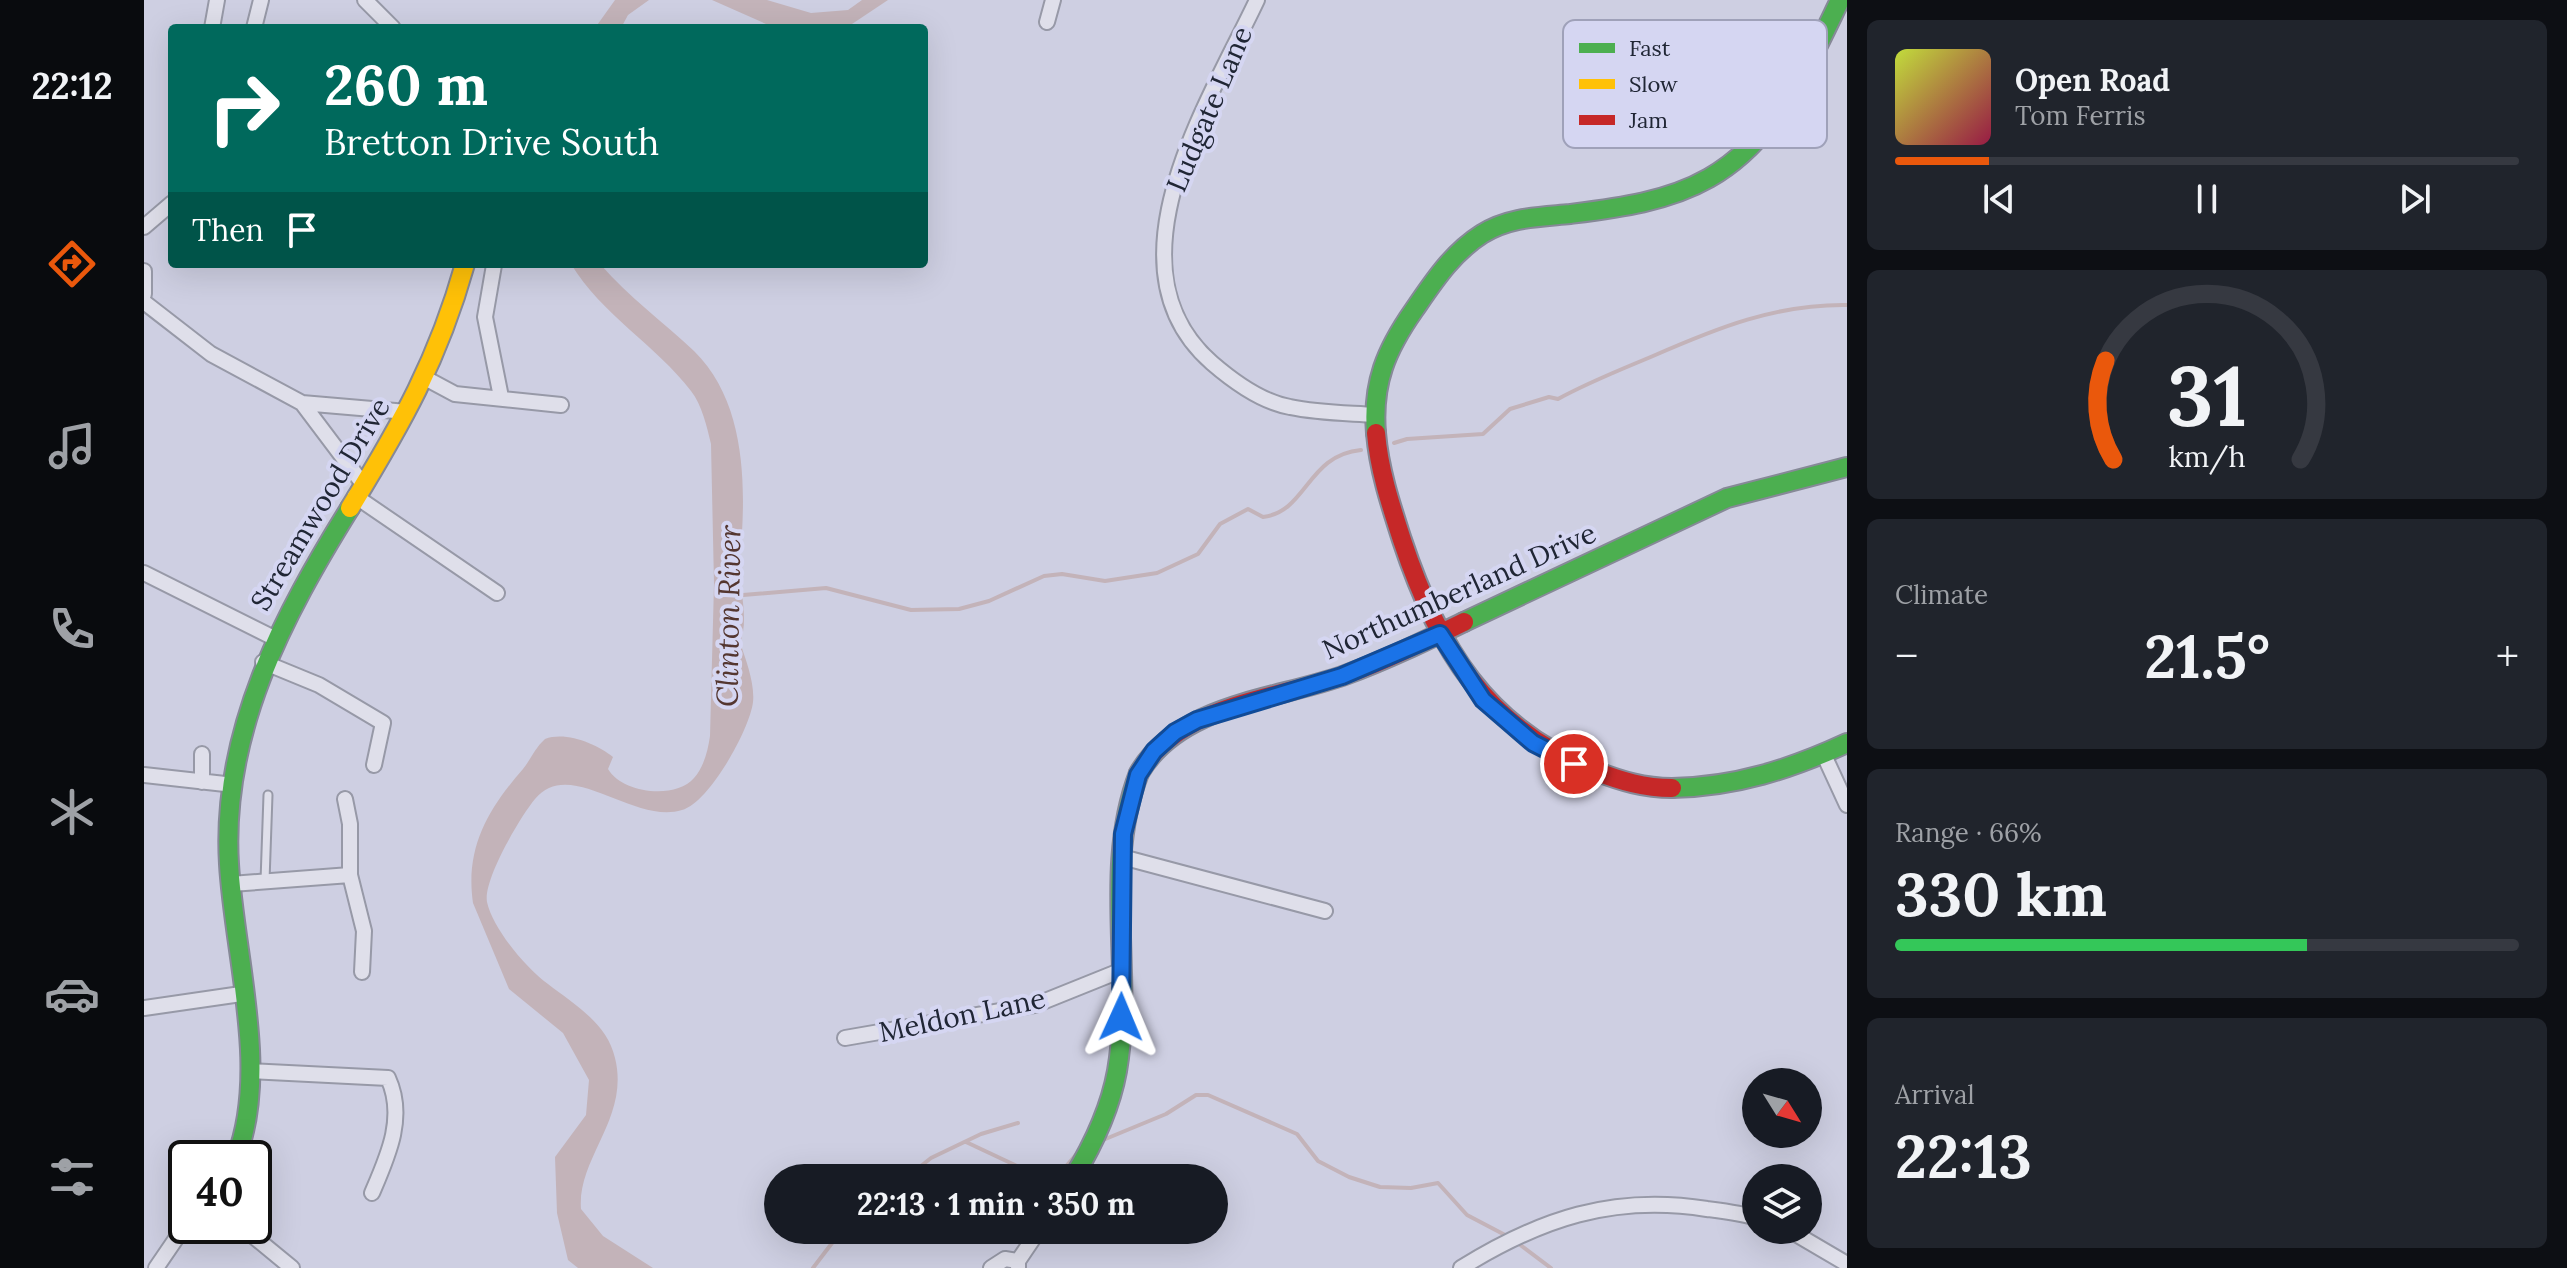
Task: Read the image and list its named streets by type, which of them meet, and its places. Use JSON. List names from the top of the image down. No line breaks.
{"streets":{"street":["Ludgate Lane","Streamwood Drive","Northumberland Drive","Meldon Lane"]},"crossings":[["Northumberland Drive","Meldon Lane"]],"water":["Clinton River"],"legend":["Fast","Slow","Jam"],"north":"bottom right","page":{"tabs":"22:12","turn":["260 m","Bretton Drive South"],"song":["Open Road","Tom Ferris"],"then":"Then","tile":["Climate",["Range · 66%","330 km"],["Arrival","22:13"]],"heat":["−","21.5°","+"],"limit":"40","trip":"22:13 · 1 min · 350 m","gauge":["31","km/h"]}}
